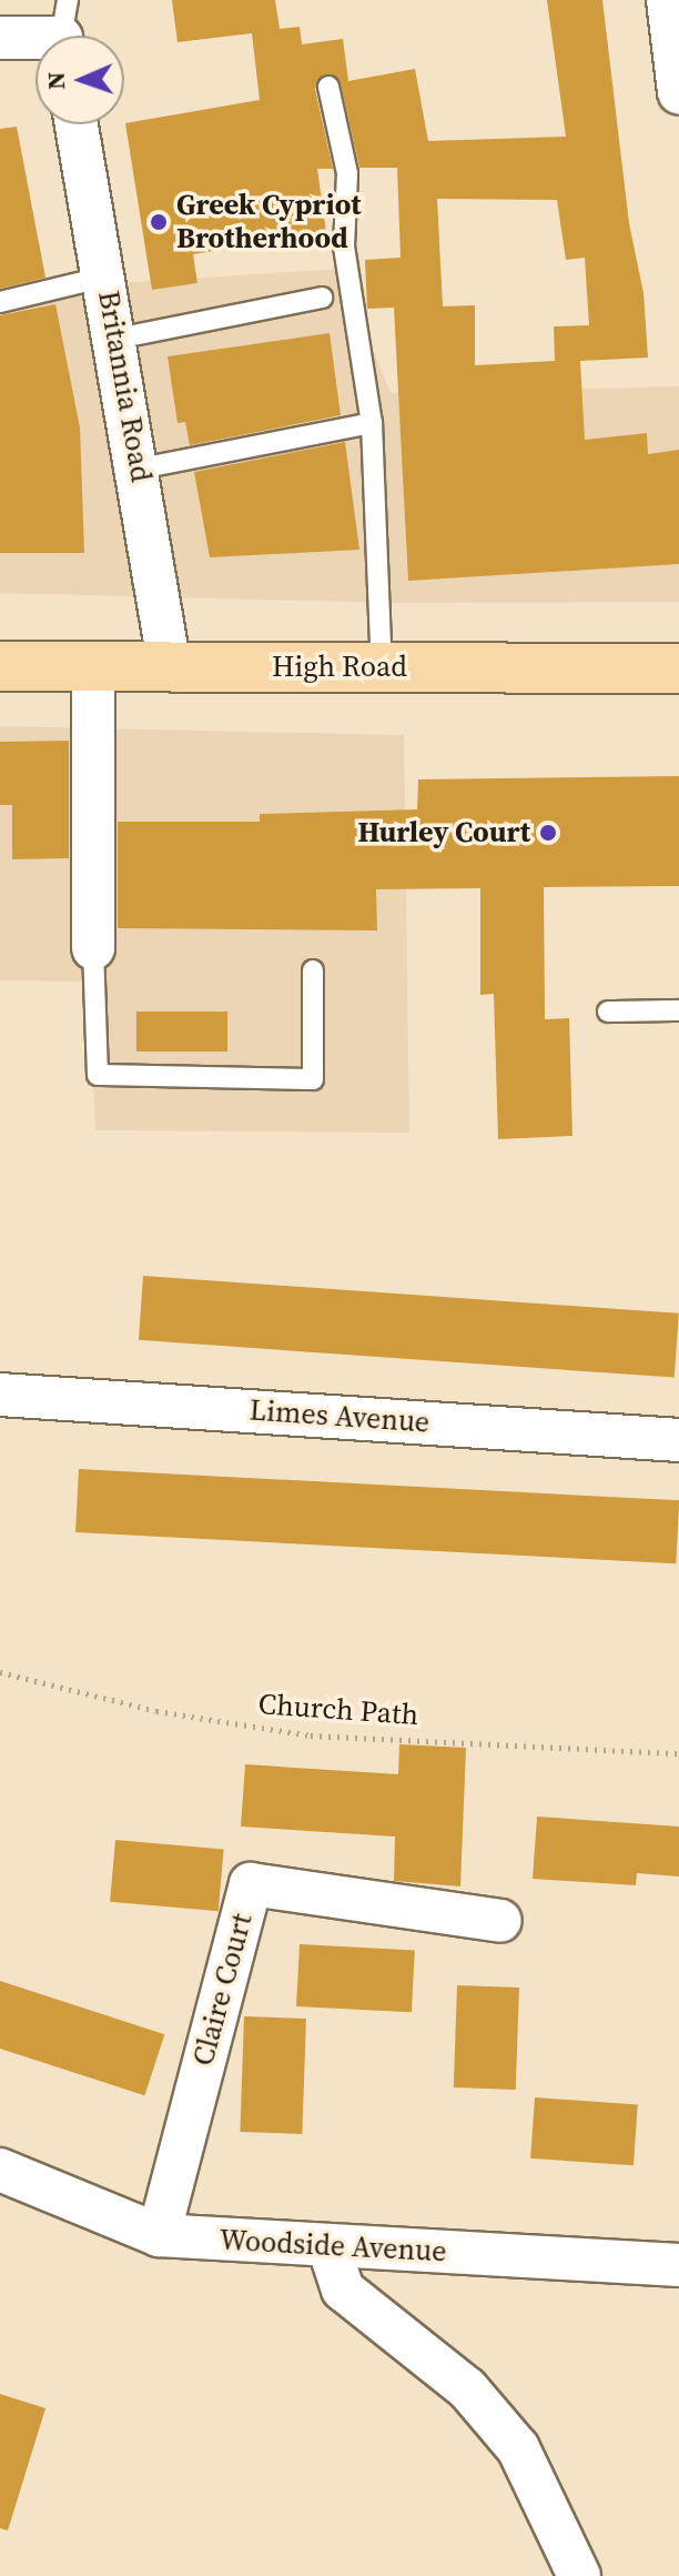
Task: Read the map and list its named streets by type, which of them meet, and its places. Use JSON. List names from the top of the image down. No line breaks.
{"streets":{"main road":["High Road"],"street":["Britannia Road","Limes Avenue","Claire Court","Woodside Avenue"],"path":["Church Path"]},"crossings":[["Britannia Road","High Road"],["Claire Court","Woodside Avenue"]],"places":["Greek Cypriot Brotherhood","Hurley Court"],"north":"left"}
